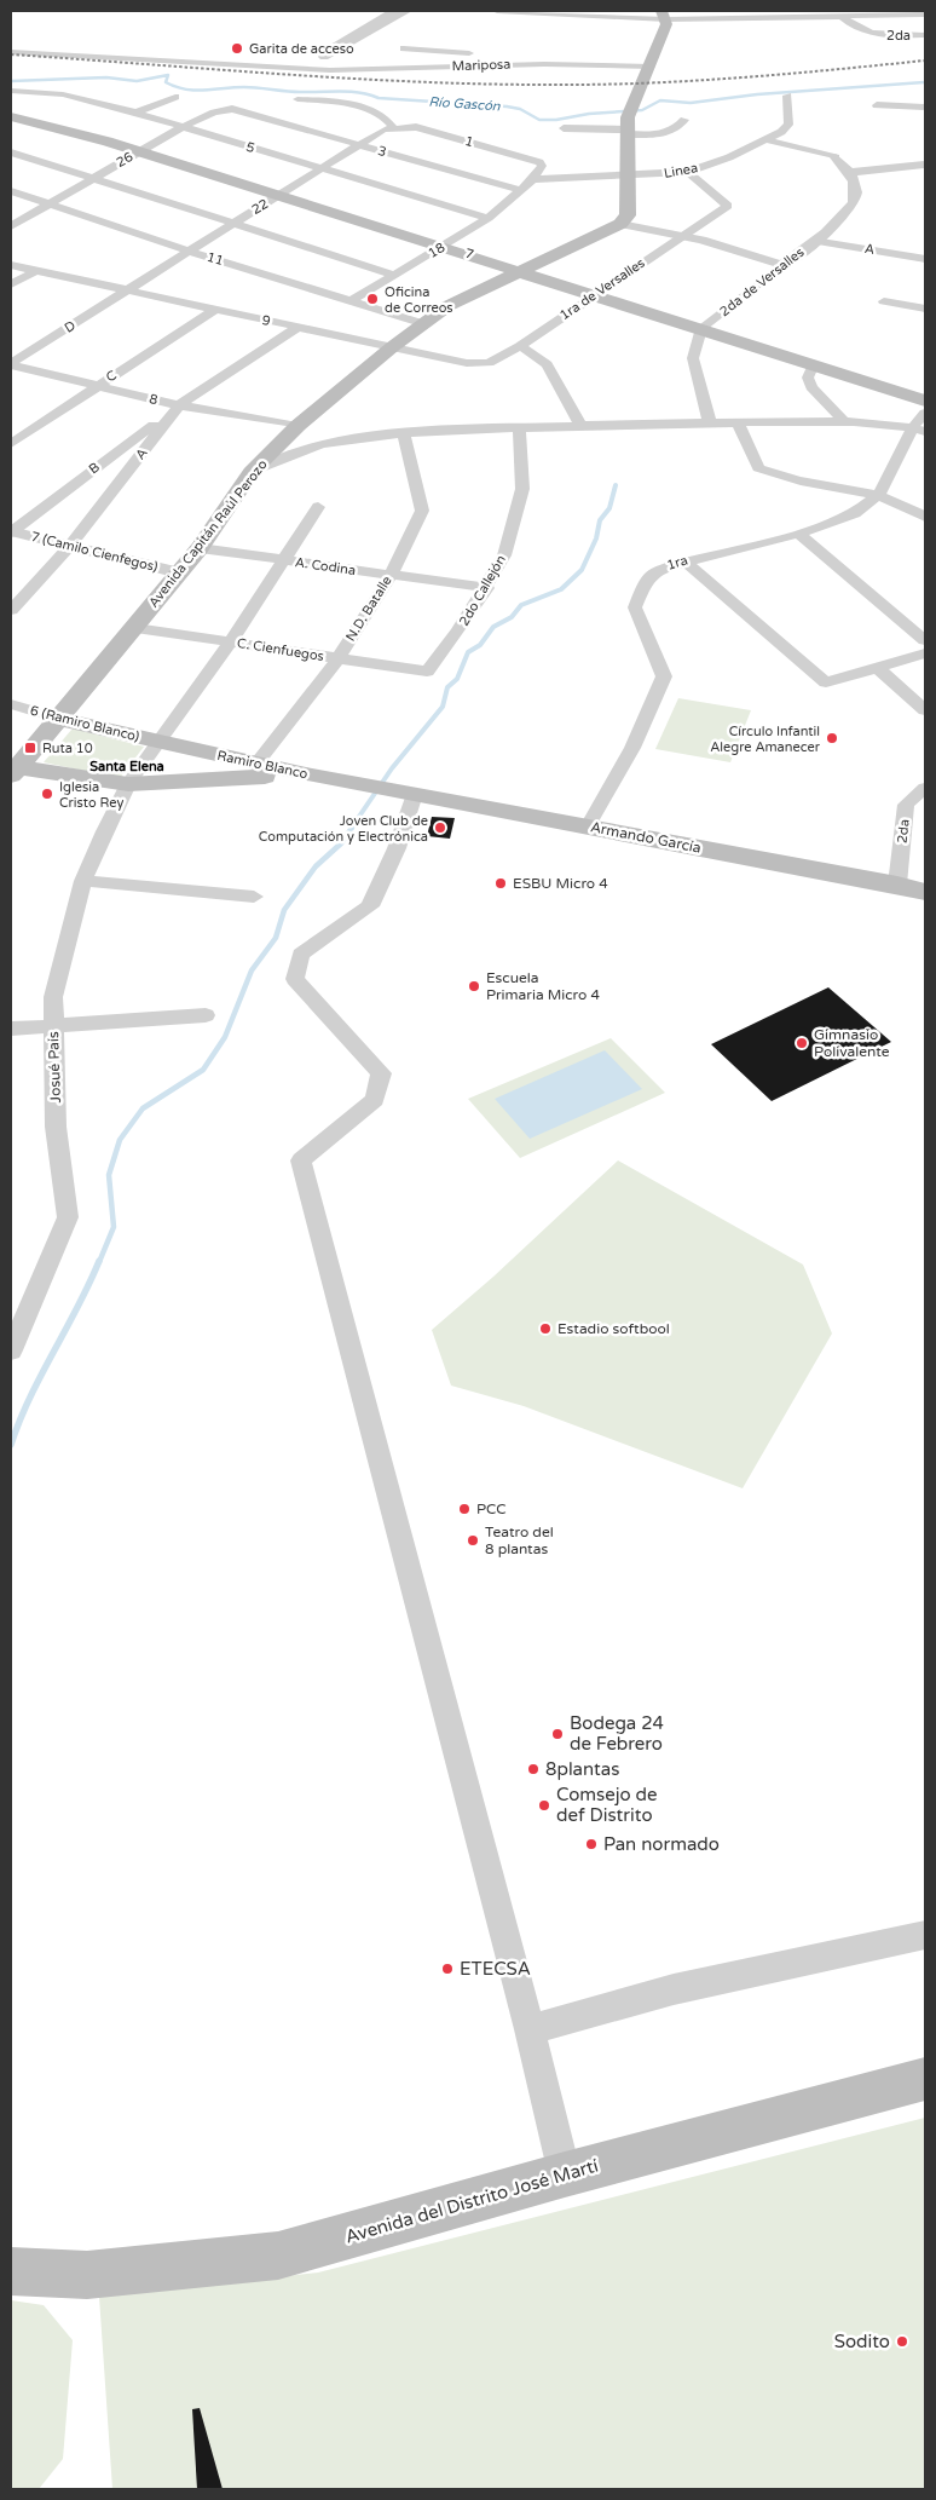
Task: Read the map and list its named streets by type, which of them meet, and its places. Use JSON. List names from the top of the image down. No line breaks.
{"streets":{"main road":["7","Avenida Capitán Raúl Perozo","6 (Ramiro Blanco)","Ramiro Blanco","Armando García","Avenida del Distrito José Martí"],"street":["2da","Mariposa","1","5","3","26","Linea","22","A","18","11","2da de Versalles","1ra de Versalles","9","D","C","8","B","7 (Camilo Cienfegos)","1ra","A. Codina","2do Callejón","N.D. Batalle","C. Cienfuegos","Josué País"]},"crossings":[["2da","Armando García"],["1","22"],["1","18"],["5","26"],["5","22"],["5","18"],["3","26"],["3","22"],["3","18"],["26","7"],["26","11"],["Linea","18"],["Linea","1ra de Versalles"],["22","7"],["22","11"],["22","9"],["22","D"],["A","2da de Versalles"],["A","9"],["A","8"],["A","B"],["A","7 (Camilo Cienfegos)"],["18","7"],["18","11"],["7","2da de Versalles"],["7","1ra de Versalles"],["7","Avenida Capitán Raúl Perozo"],["11","Avenida Capitán Raúl Perozo"],["1ra de Versalles","9"],["9","D"],["9","C"],["9","Avenida Capitán Raúl Perozo"],["D","8"],["C","8"],["8","B"],["8","Avenida Capitán Raúl Perozo"],["B","7 (Camilo Cienfegos)"],["Avenida Capitán Raúl Perozo","7 (Camilo Cienfegos)"],["Avenida Capitán Raúl Perozo","A. Codina"],["Avenida Capitán Raúl Perozo","C. Cienfuegos"],["Avenida Capitán Raúl Perozo","6 (Ramiro Blanco)"],["1ra","Armando García"],["A. Codina","2do Callejón"],["A. Codina","N.D. Batalle"],["2do Callejón","C. Cienfuegos"],["N.D. Batalle","C. Cienfuegos"],["N.D. Batalle","Ramiro Blanco"],["6 (Ramiro Blanco)","Ramiro Blanco"],["6 (Ramiro Blanco)","Josué País"],["Ramiro Blanco","Armando García"],["Ramiro Blanco","Josué País"]],"districts":["Santa Elena"],"water":["Río Gascón"],"places":{"other":["Garita de acceso","Oficina de Correos","Círculo Infantil Alegre Amanecer","Iglesia Cristo Rey","Joven Club de Computación y Electrónica","ESBU Micro 4","Escuela Primaria Micro 4","Gimnasio Polivalente","Estadio softbool","PCC","Teatro del 8 plantas","Bodega 24 de Febrero","8plantas","Comsejo de def Distrito","Pan normado","ETECSA","Sodito"],"transit":["Ruta 10"]}}
